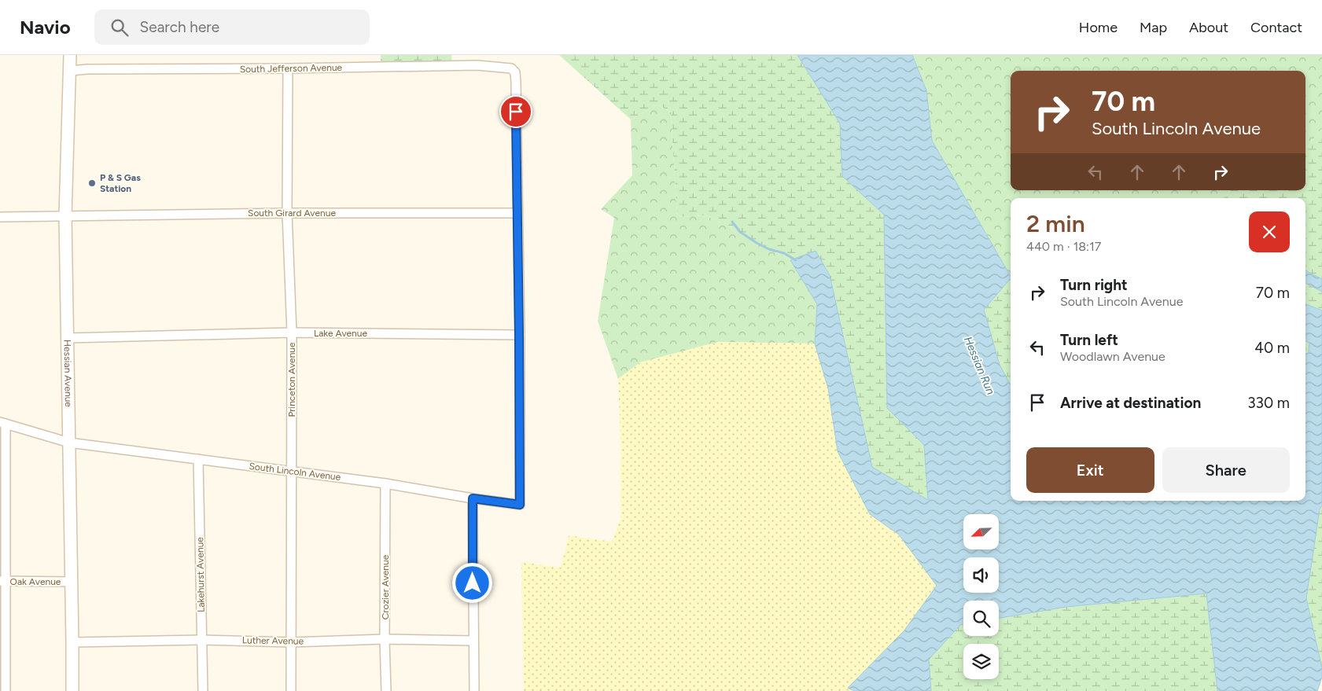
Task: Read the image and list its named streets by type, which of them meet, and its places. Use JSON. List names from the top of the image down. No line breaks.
{"streets":{"main road":["Hessian Avenue"],"street":["South Jefferson Avenue","South Girard Avenue","Lake Avenue","Princeton Avenue","South Lincoln Avenue","Lakehurst Avenue","Oak Avenue","Crozier Avenue","Luther Avenue"]},"crossings":[["South Jefferson Avenue","South Girard Avenue"],["South Jefferson Avenue","Hessian Avenue"],["South Jefferson Avenue","Princeton Avenue"],["South Girard Avenue","Hessian Avenue"],["South Girard Avenue","Princeton Avenue"],["Lake Avenue","Hessian Avenue"],["Lake Avenue","Princeton Avenue"],["Lake Avenue","South Lincoln Avenue"],["Hessian Avenue","South Lincoln Avenue"],["Hessian Avenue","Oak Avenue"],["Hessian Avenue","Luther Avenue"],["Princeton Avenue","South Lincoln Avenue"],["Princeton Avenue","Luther Avenue"],["South Lincoln Avenue","Lakehurst Avenue"],["South Lincoln Avenue","Crozier Avenue"],["Lakehurst Avenue","Luther Avenue"],["Crozier Avenue","Luther Avenue"]],"water":["Hessian Run"],"places":["P & S Gas Station"],"north":"bottom left","page":{"header":"Navio","search":"Search here","nav":["Home","Map","About","Contact"],"turn":["70 m","South Lincoln Avenue"],"heading":["2 min","440 m · 18:17"],"list":[{"name":"Turn right","note":"South Lincoln Avenue","value":"70 m"},{"name":"Turn left","note":"Woodlawn Avenue","value":"40 m"},{"name":"Arrive at destination","value":"330 m"}],"buttons":["Exit","Share"]}}
